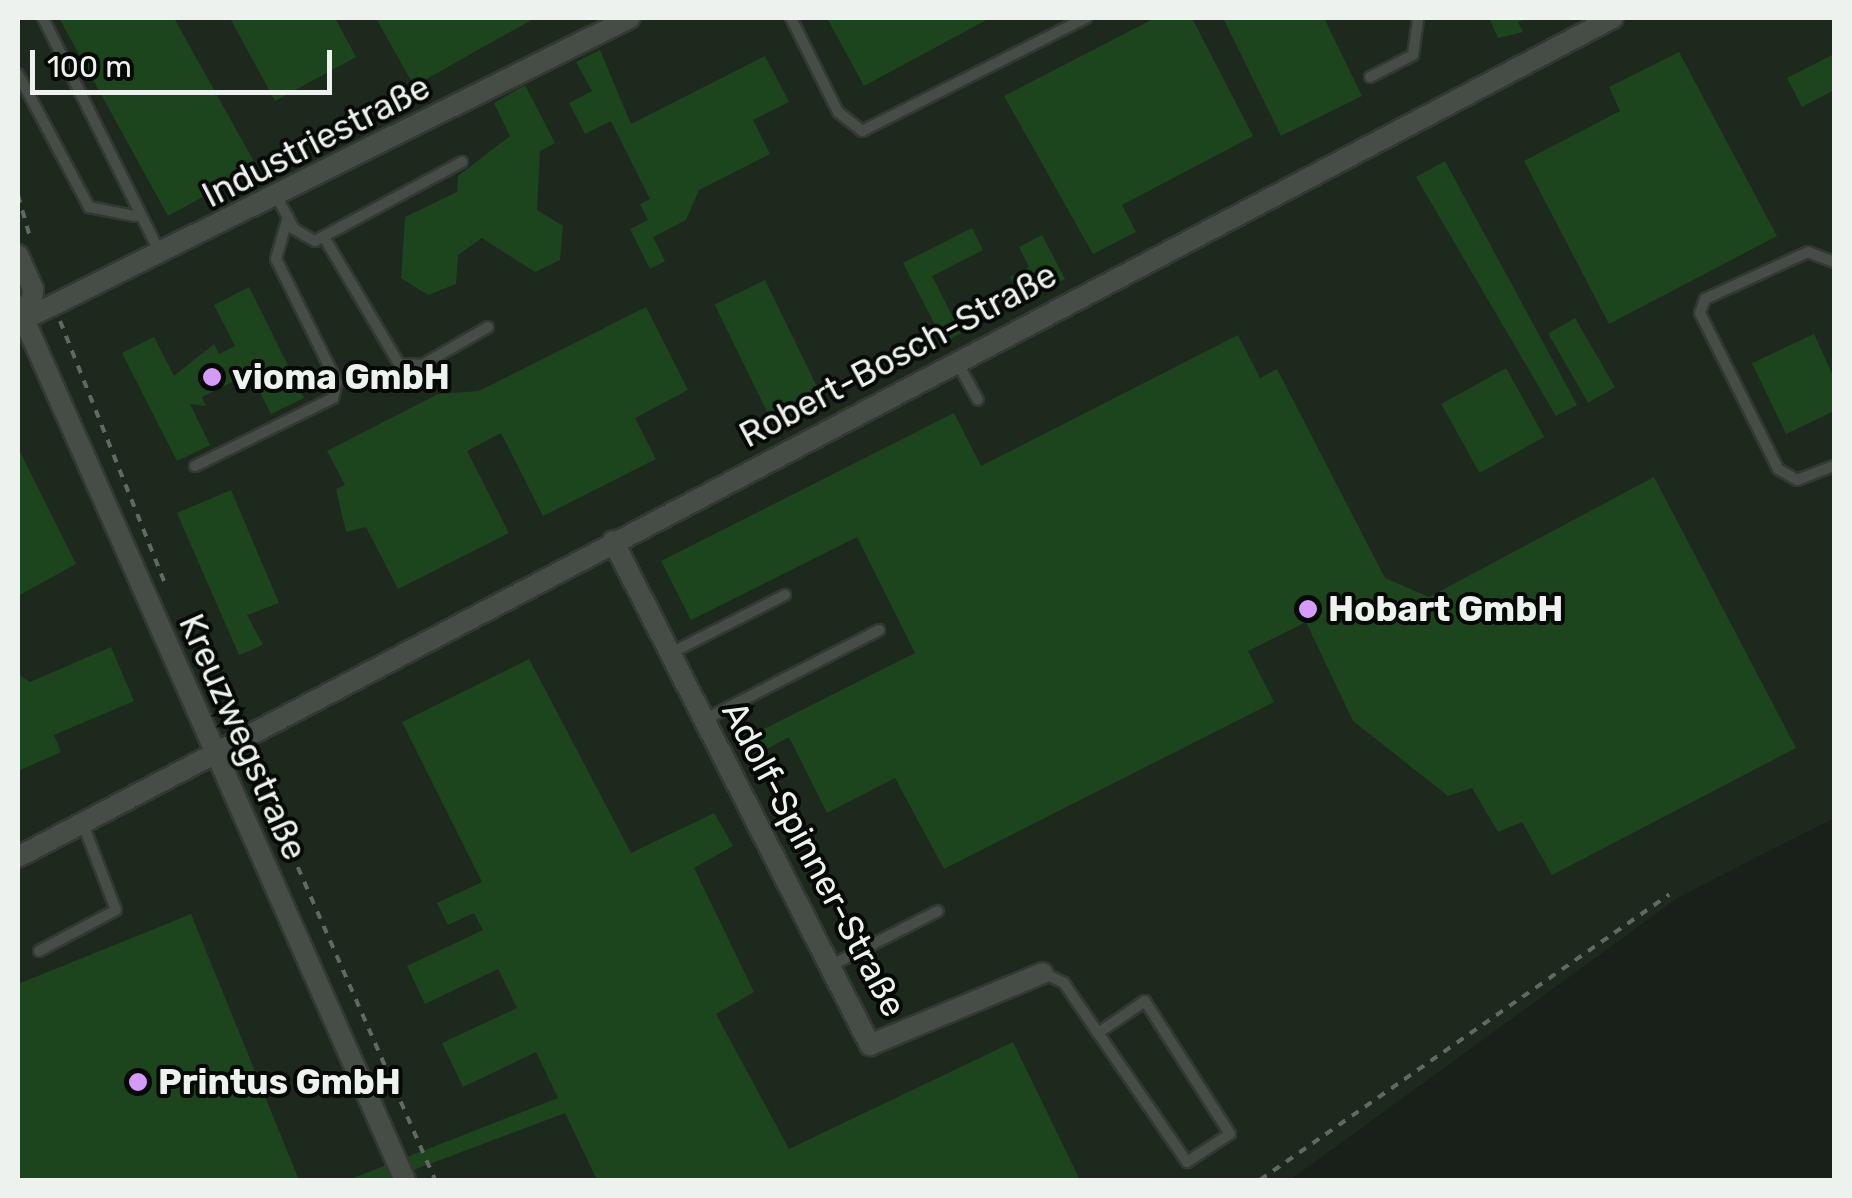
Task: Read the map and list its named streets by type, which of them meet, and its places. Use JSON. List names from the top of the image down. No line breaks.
{"streets":{"street":["Industriestraße","Robert-Bosch-Straße","Kreuzwegstraße","Adolf-Spinner-Straße"]},"crossings":[["Industriestraße","Kreuzwegstraße"],["Robert-Bosch-Straße","Kreuzwegstraße"],["Robert-Bosch-Straße","Adolf-Spinner-Straße"]],"places":["vioma GmbH","Hobart GmbH","Printus GmbH"],"scale_bar":"100 m"}
